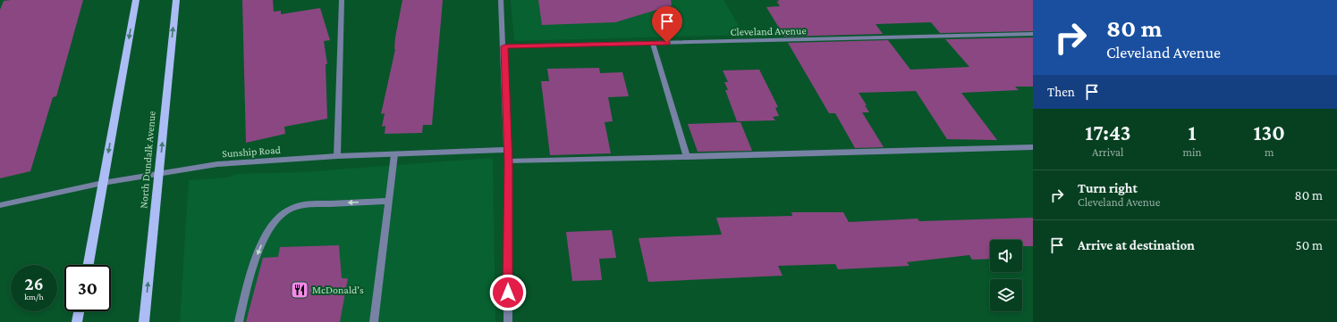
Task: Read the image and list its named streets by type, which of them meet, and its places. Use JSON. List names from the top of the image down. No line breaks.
{"streets":{"main road":["North Dundalk Avenue"],"street":["Cleveland Avenue","Sunship Road"]},"crossings":[["Sunship Road","North Dundalk Avenue"]],"places":{"restaurant":["McDonald's"]},"page":{"turn":["80 m","Cleveland Avenue"],"then":"Then","eta":["17:43","Arrival","1","min","130","m"],"list":[{"name":"Turn right","note":"Cleveland Avenue","value":"80 m"},{"name":"Arrive at destination","value":"50 m"}],"speed":"26 km/h","limit":"30"}}
